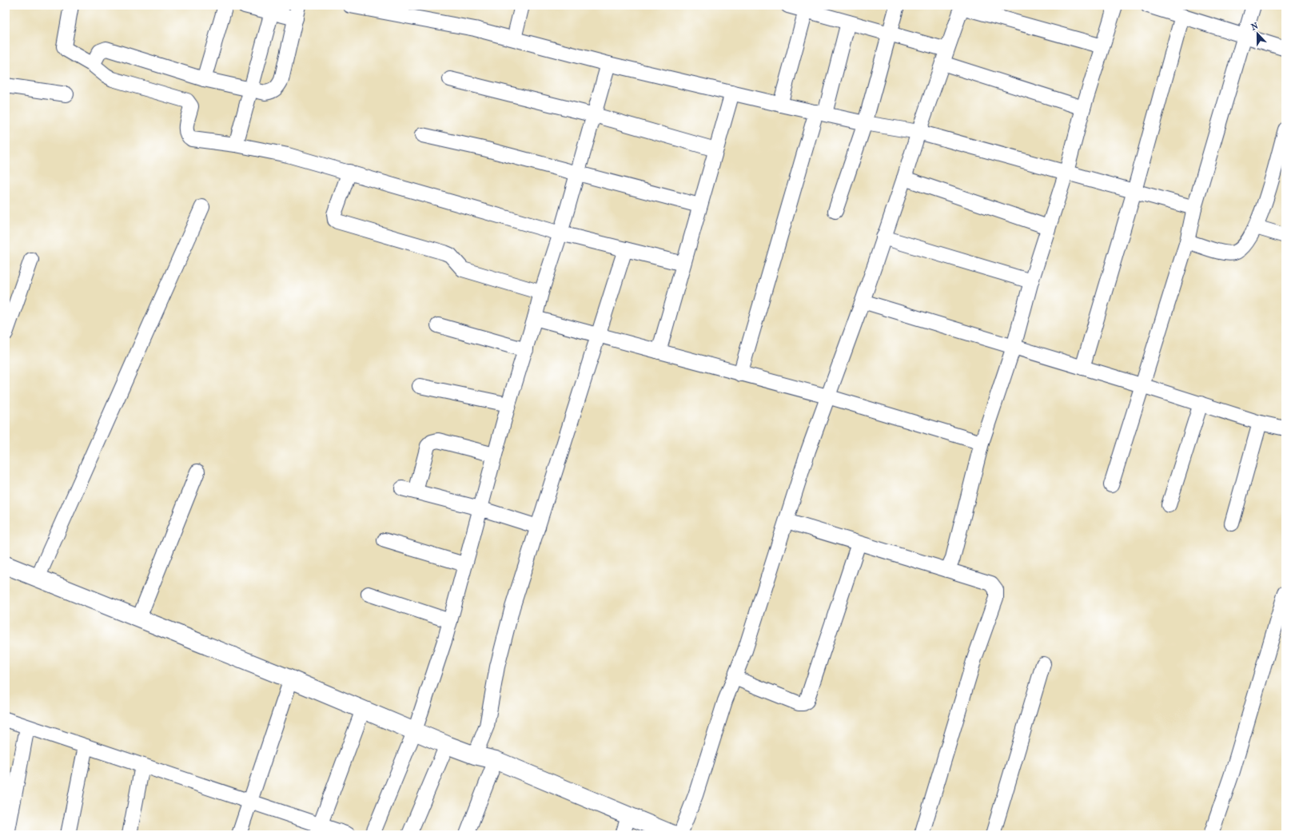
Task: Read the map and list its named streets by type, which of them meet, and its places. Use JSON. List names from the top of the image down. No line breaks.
{"north":"top"}
